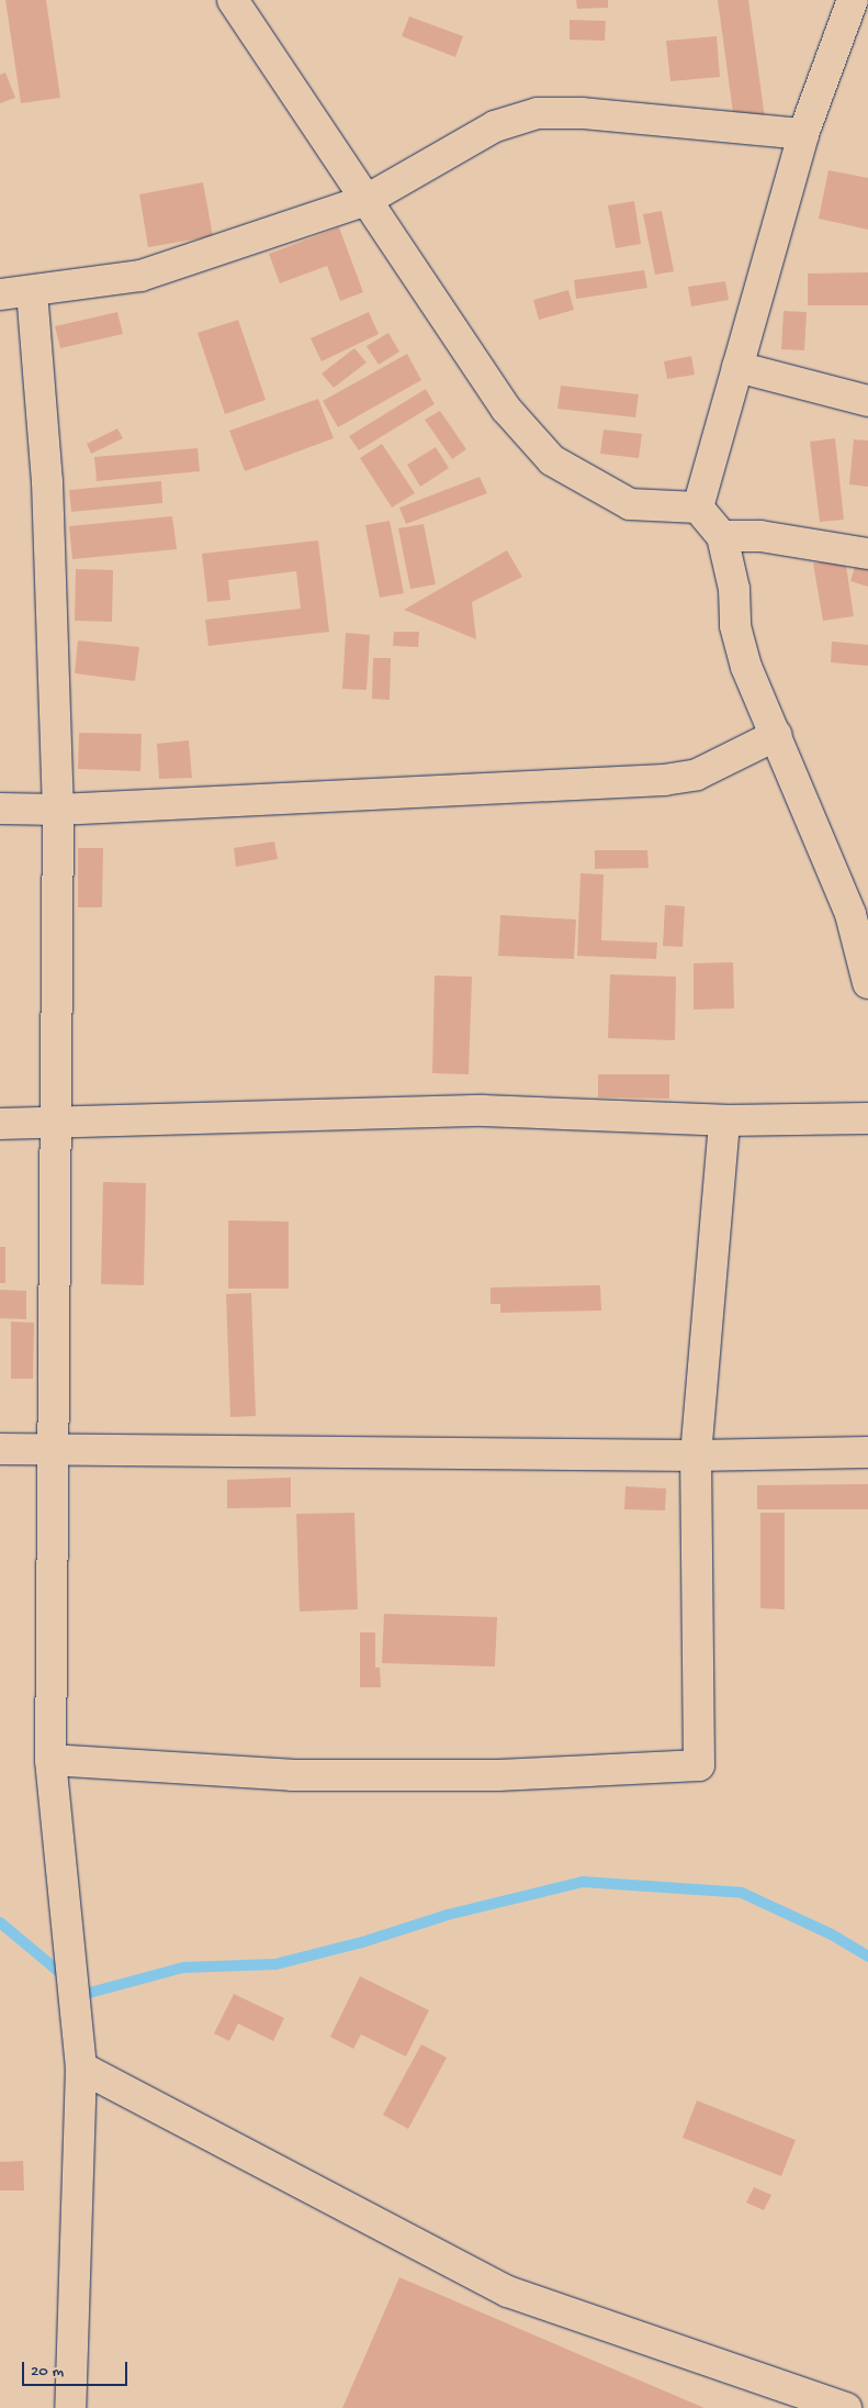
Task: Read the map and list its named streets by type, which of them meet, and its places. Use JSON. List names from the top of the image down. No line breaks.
{"scale_bar":"20 m"}
